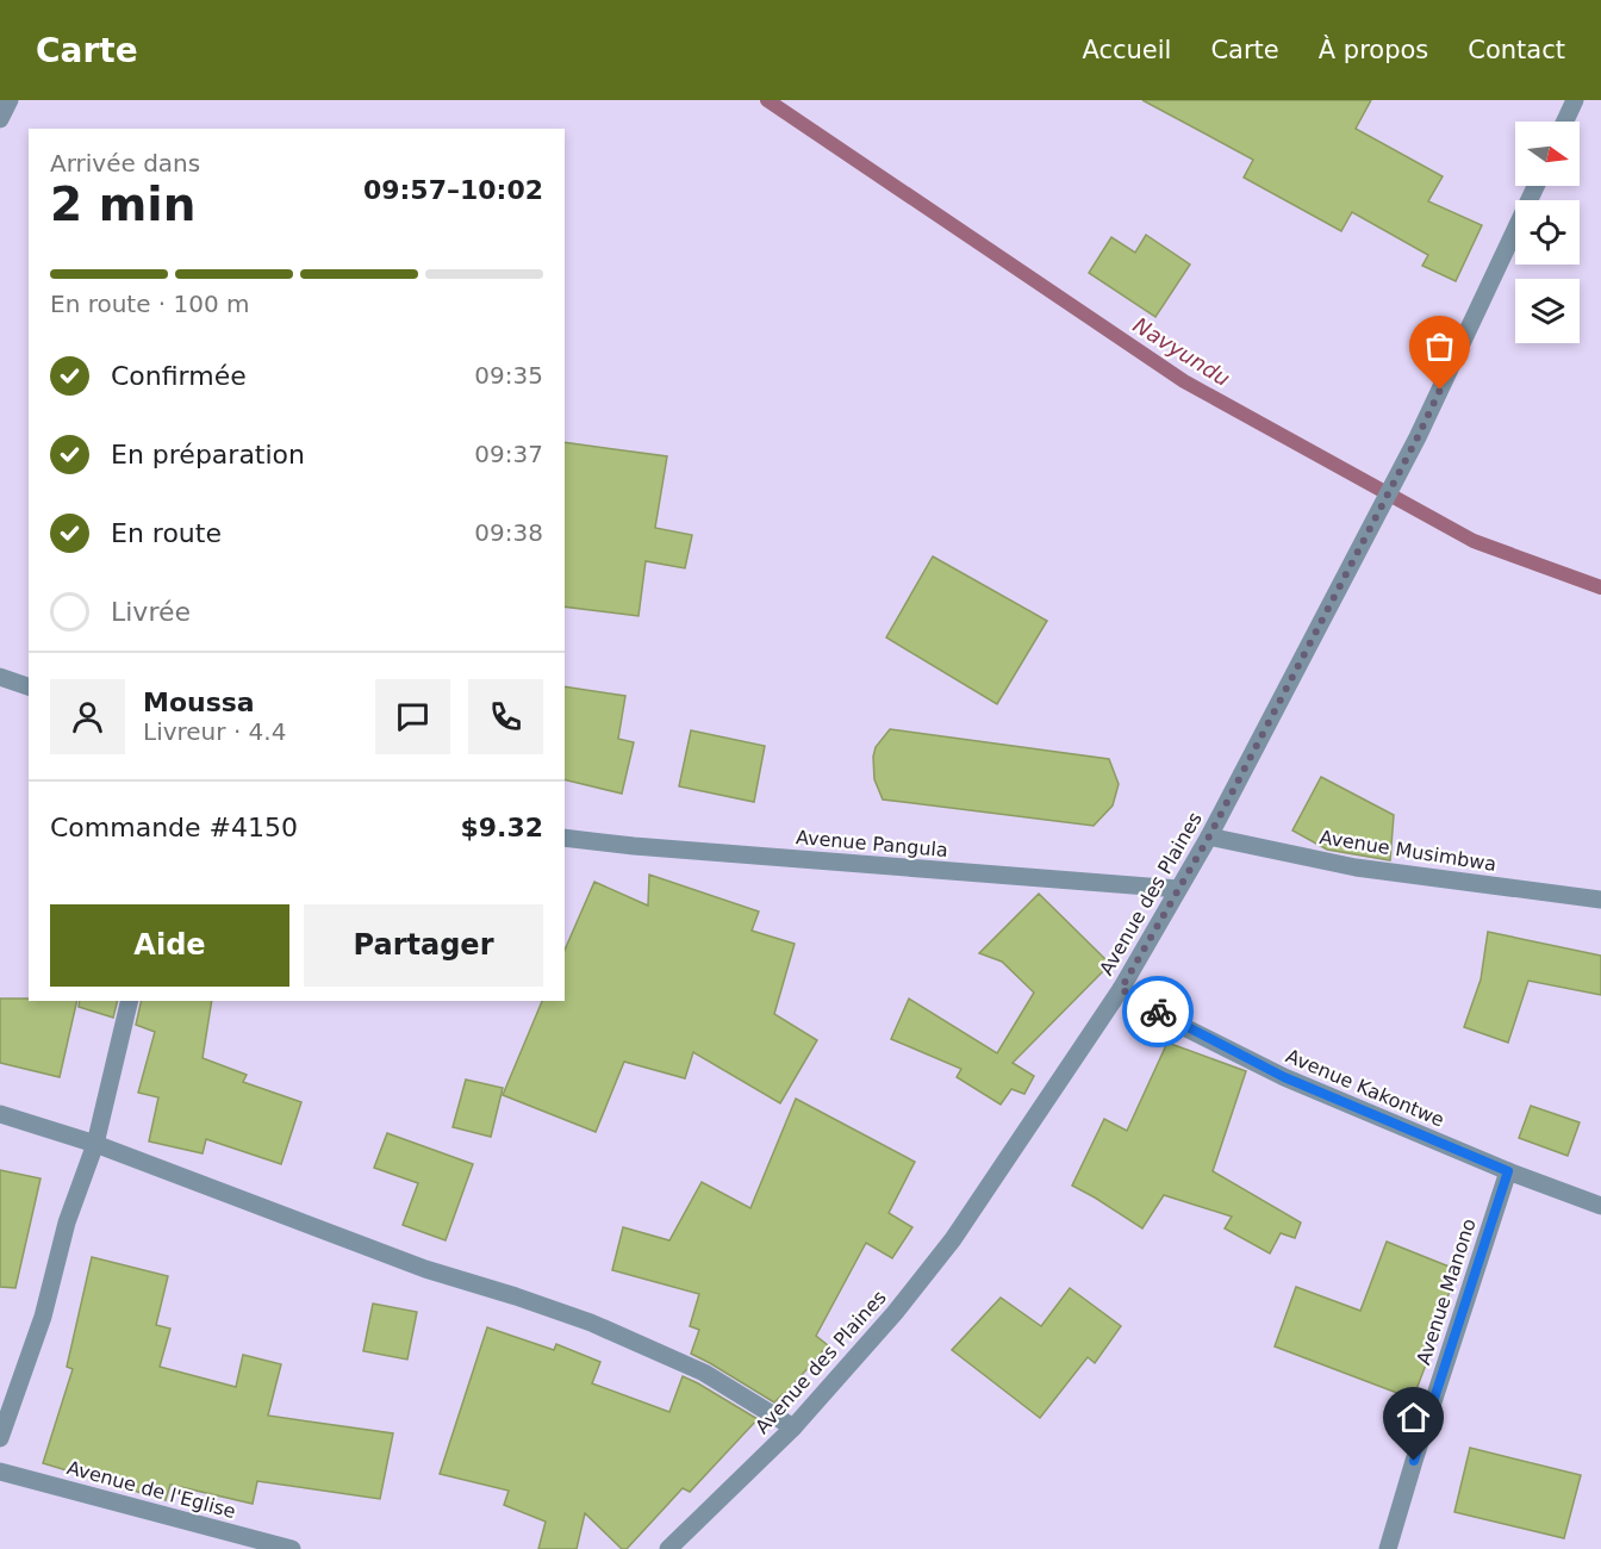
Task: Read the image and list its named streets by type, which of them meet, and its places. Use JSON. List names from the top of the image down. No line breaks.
{"streets":{"street":["Avenue Pangula","Avenue Musimbwa","Avenue des Plaines","Avenue Kakontwe","Avenue Manono","Avenue de l'Eglise"]},"crossings":[["Avenue Pangula","Avenue des Plaines"],["Avenue Musimbwa","Avenue des Plaines"],["Avenue des Plaines","Avenue Kakontwe"],["Avenue Kakontwe","Avenue Manono"]],"water":["Navyundu"],"north":"right","page":{"header":"Carte","nav":["Accueil","Carte","À propos","Contact"],"heading":["2 min","Arrivée dans","09:57–10:02"],"panel":["Moussa","Livreur · 4.4","Commande #4150","$9.32"],"bar":"En route · 100 m","list":[["Confirmée","09:35"],["En préparation","09:37"],["En route","09:38"],"Livrée"],"buttons":["Aide","Partager"]}}
